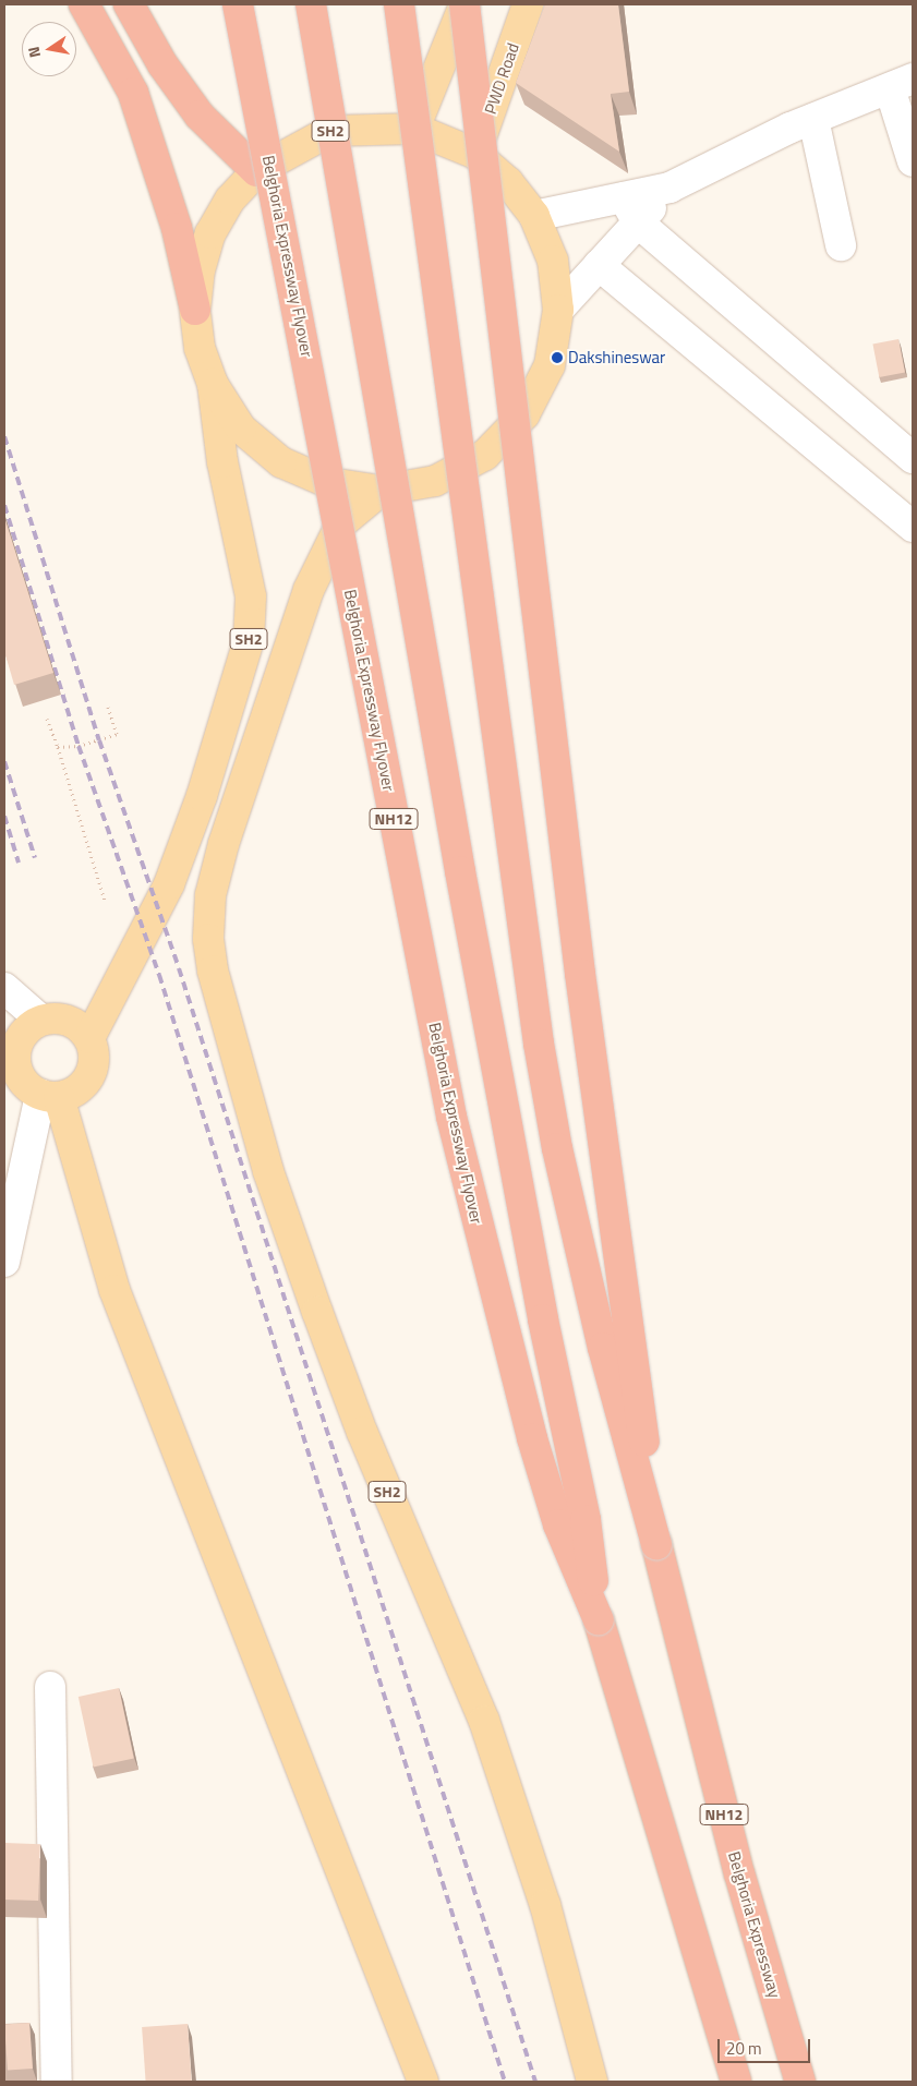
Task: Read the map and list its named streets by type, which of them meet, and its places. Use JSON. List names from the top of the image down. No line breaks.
{"streets":{"highway":["Belghoria Expressway Flyover","NH12","Belghoria Expressway"],"main road":["PWD Road","SH2"]},"crossings":[["PWD Road","SH2"],["Belghoria Expressway Flyover","NH12"],["NH12","Belghoria Expressway"]],"places":["Dakshineswar"],"scale_bar":"20 m","north":"left"}
